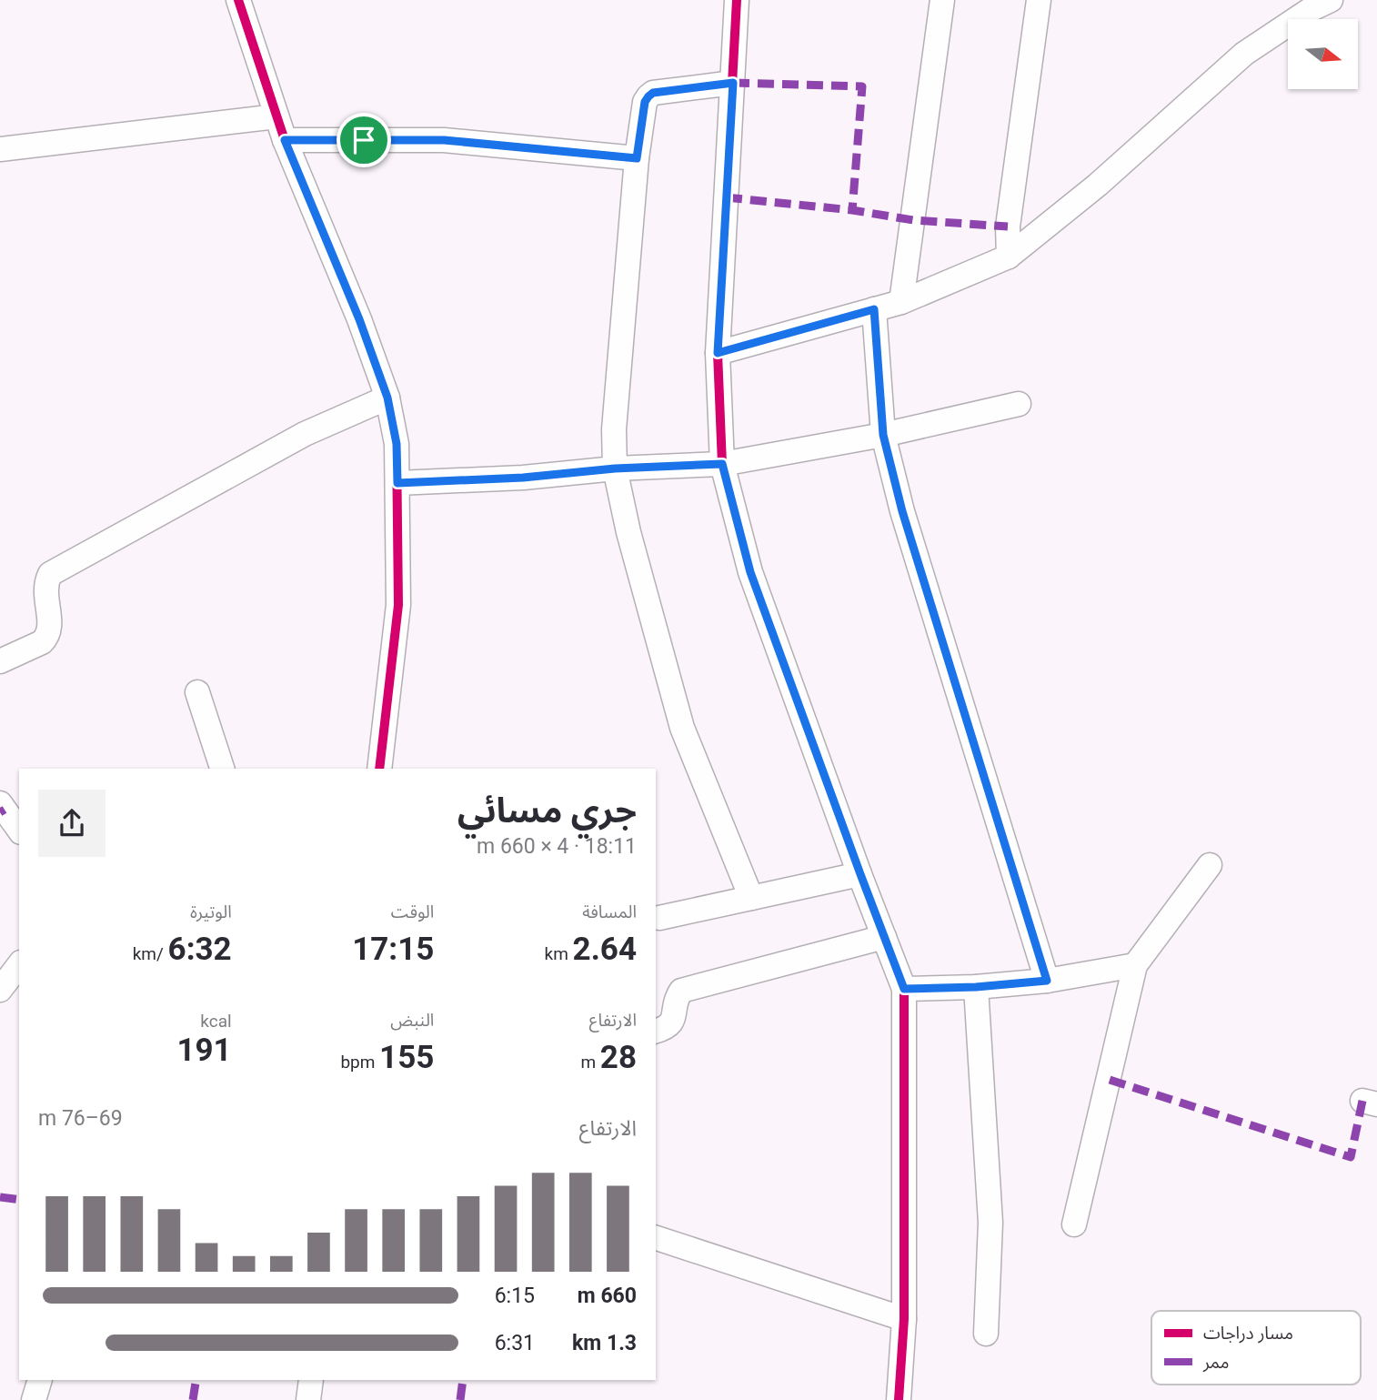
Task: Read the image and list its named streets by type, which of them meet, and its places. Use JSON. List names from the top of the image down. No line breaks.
{"legend":["مسار دراجات","ممر"],"north":"right","page":{"heading":["جري مسائي","18:11 · 4 × 660 m"],"stats":[["المسافة","2.64 km"],["الوقت","17:15"],["الوتيرة","6:32 /km"],["الارتفاع","28 m"],["النبض","155 bpm"],["kcal","191"]],"chart":["الارتفاع","69–76 m"],"list":[{"name":"660 m","note":"6:15"},{"name":"1.3 km","note":"6:31"}]}}
